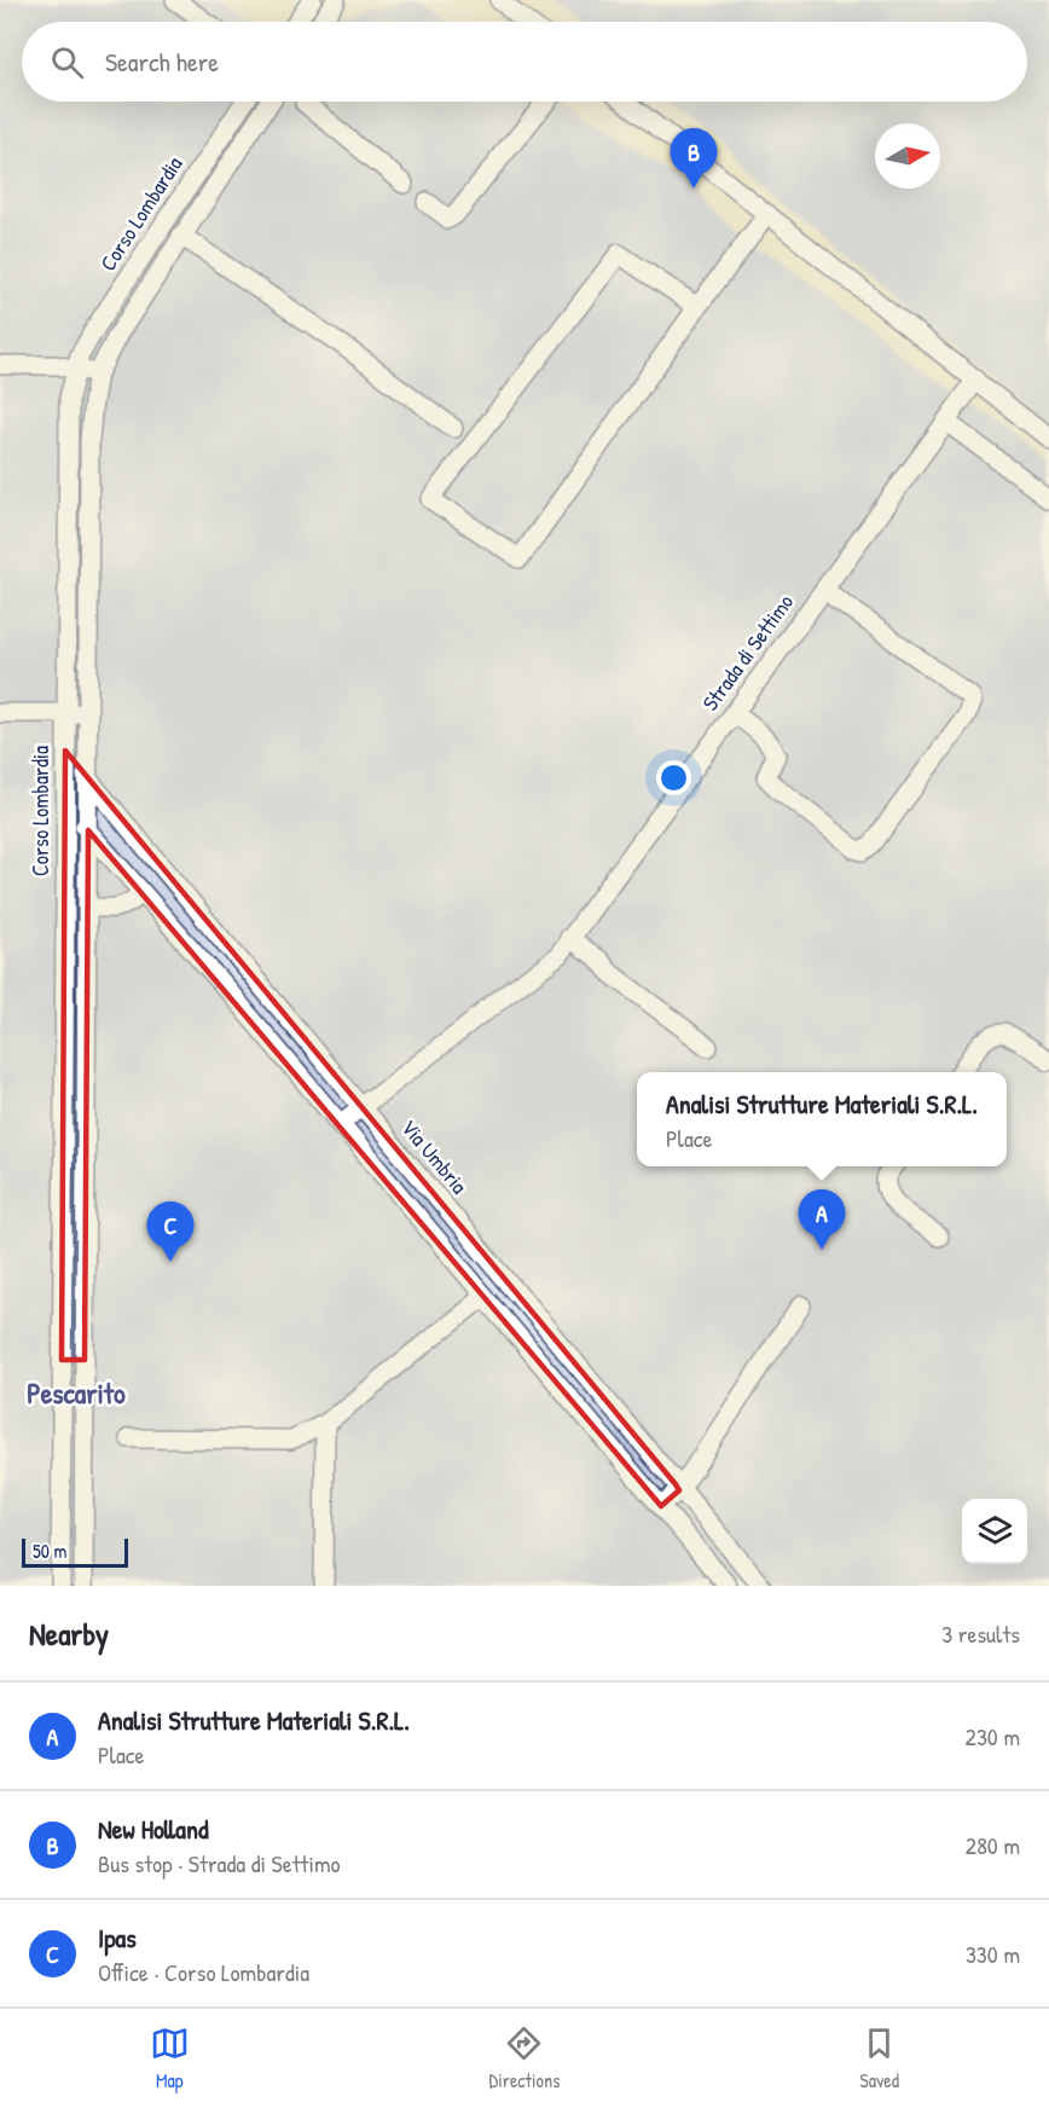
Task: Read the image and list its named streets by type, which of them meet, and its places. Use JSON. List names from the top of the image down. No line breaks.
{"streets":{"street":["Corso Lombardia","Strada di Settimo","Via Umbria"]},"crossings":[["Corso Lombardia","Via Umbria"],["Strada di Settimo","Via Umbria"]],"districts":["Pescarito"],"scale_bar":"50 m","north":"right","page":{"search":"Search here","pins":["B","A","C"],"popup":["Analisi Strutture Materiali S.R.L.","Place"],"scale":"50 m","heading":["Nearby","3 results"],"list":[{"mark":"A","name":"Analisi Strutture Materiali S.R.L.","note":"Place","value":"230 m"},{"mark":"B","name":"New Holland","note":"Bus stop · Strada di Settimo","value":"280 m"},{"mark":"C","name":"Ipas","note":"Office · Corso Lombardia","value":"330 m"}],"nav":["Map","Directions","Saved"]}}
